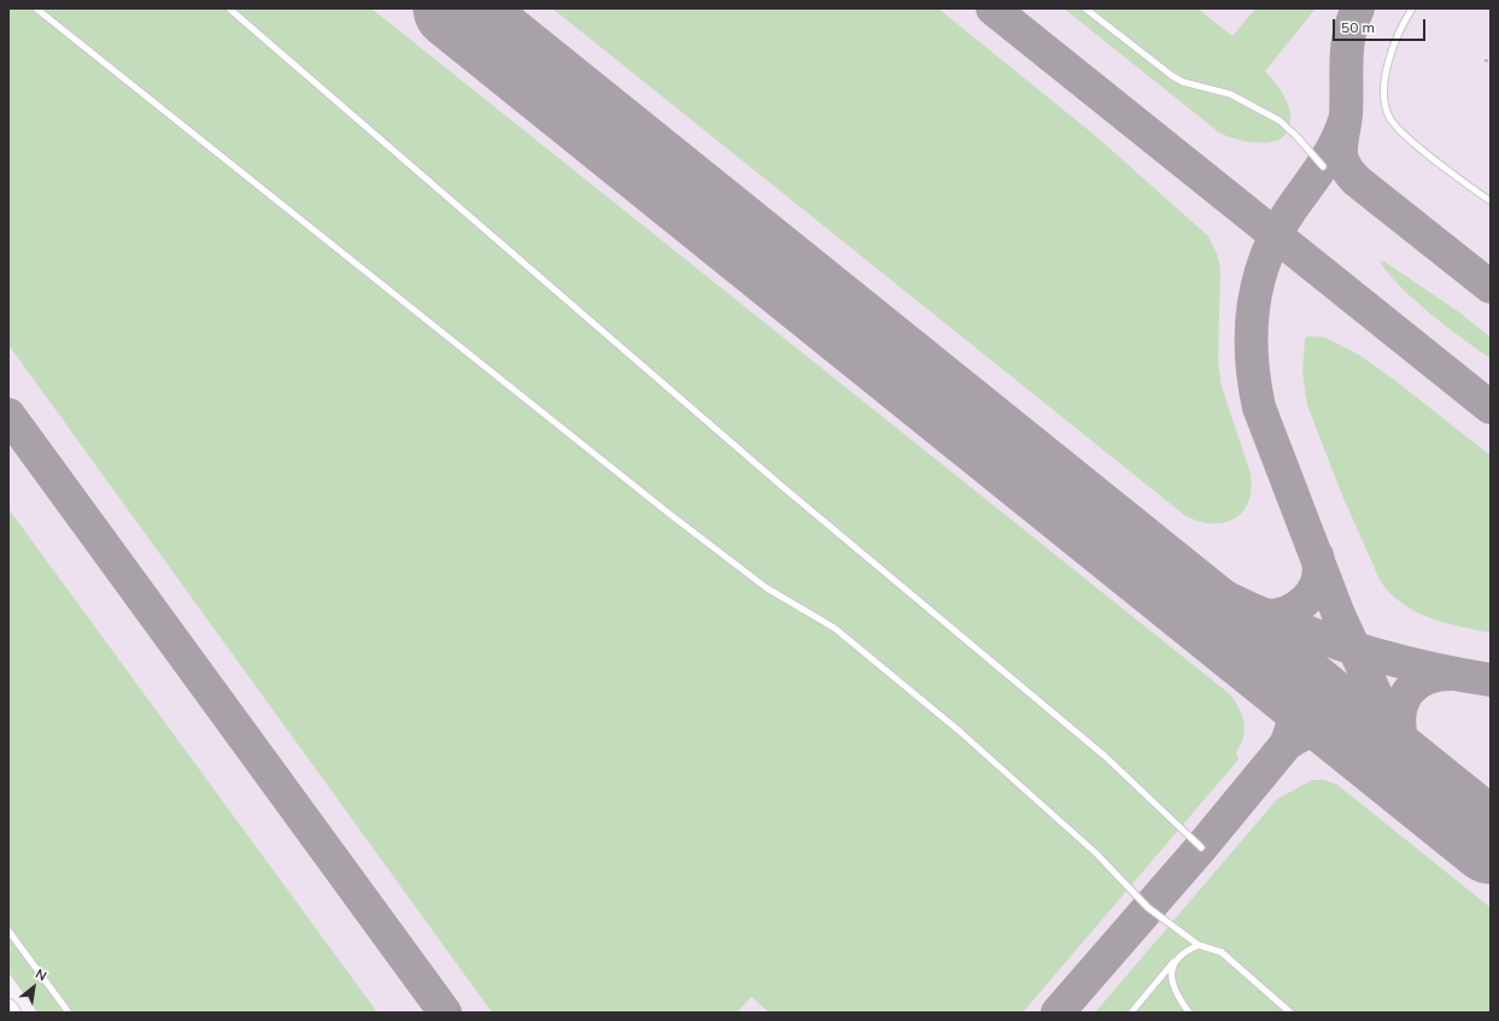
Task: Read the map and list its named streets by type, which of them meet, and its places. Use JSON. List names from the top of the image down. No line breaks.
{"scale_bar":"50 m","north":"top right"}
